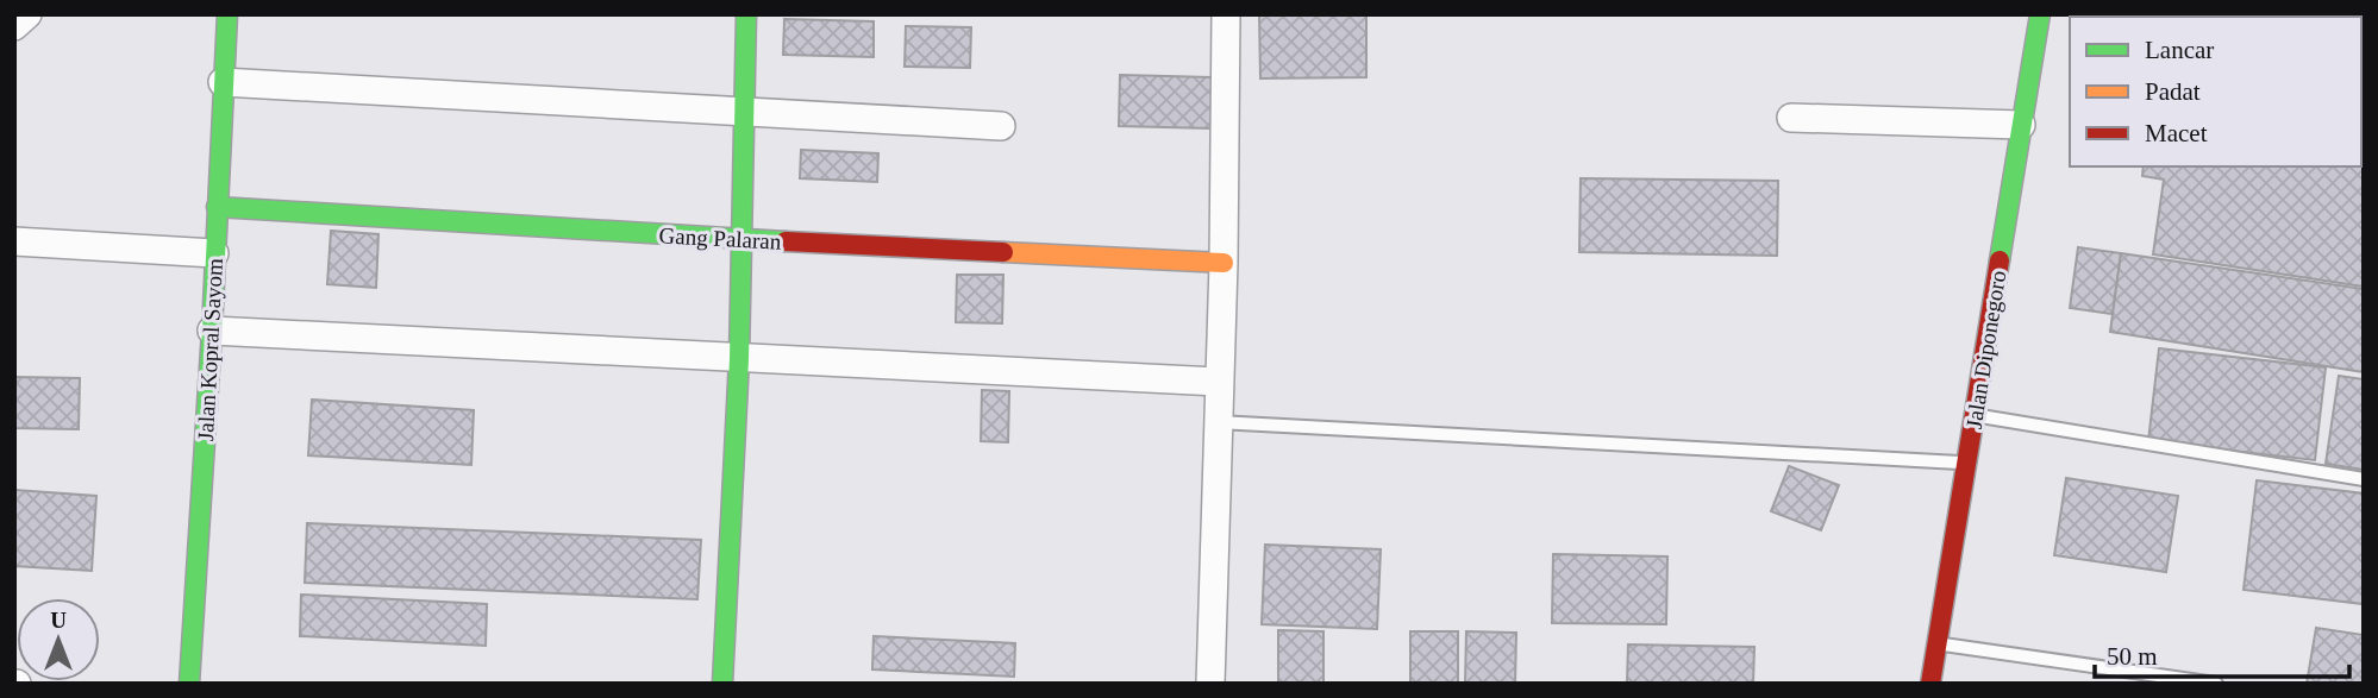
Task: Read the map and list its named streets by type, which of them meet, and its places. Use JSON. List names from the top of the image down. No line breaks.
{"streets":{"main road":["Gang Palaran","Jalan Kopral Sayom","Jalan Diponegoro"]},"crossings":[["Gang Palaran","Jalan Kopral Sayom"]],"legend":["Lancar","Padat","Macet"],"scale_bar":"50 m","north":"top"}
